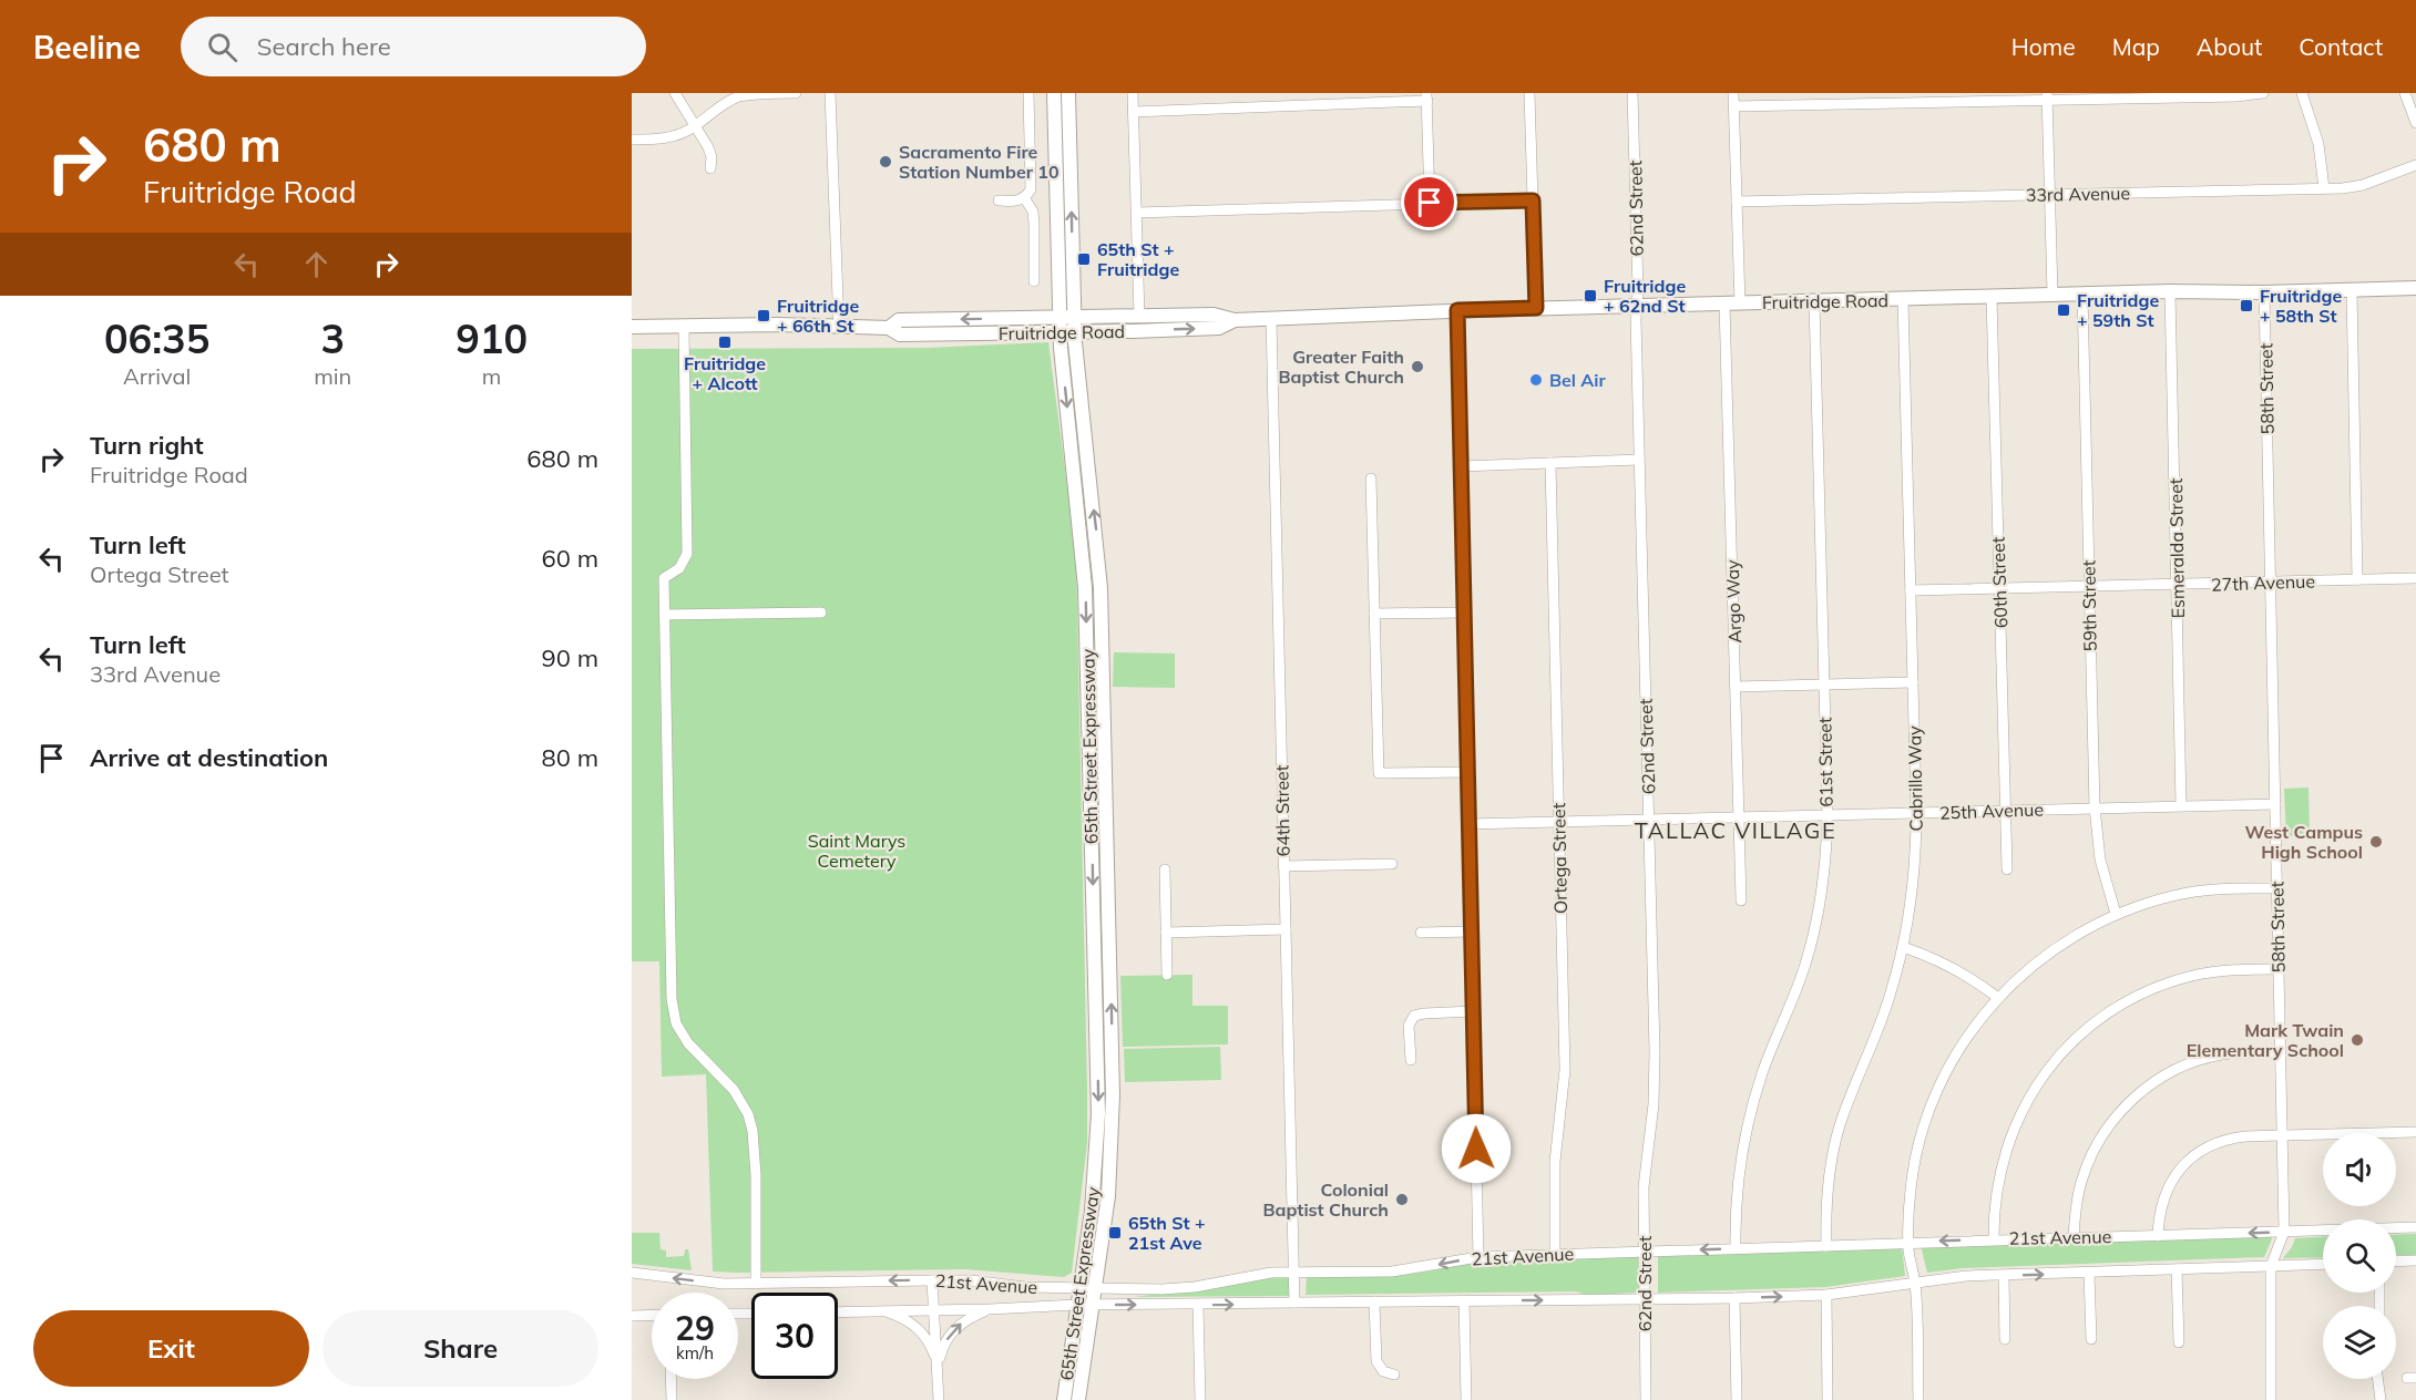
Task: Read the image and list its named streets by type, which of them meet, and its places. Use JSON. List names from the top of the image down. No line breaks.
{"streets":{"main road":["Fruitridge Road","65th Street Expressway"],"street":["33rd Avenue","62nd Street","58th Street","Esmeralda Street","60th Street","27th Avenue","Argo Way","59th Street","61st Street","Cabrillo Way","64th Street","25th Avenue","Ortega Street","21st Avenue"]},"crossings":[["62nd Street","Fruitridge Road"],["62nd Street","25th Avenue"],["62nd Street","21st Avenue"],["Fruitridge Road","58th Street"],["Fruitridge Road","Esmeralda Street"],["Fruitridge Road","60th Street"],["Fruitridge Road","Argo Way"],["Fruitridge Road","59th Street"],["Fruitridge Road","65th Street Expressway"],["Fruitridge Road","61st Street"],["Fruitridge Road","Cabrillo Way"],["Fruitridge Road","64th Street"],["58th Street","27th Avenue"],["58th Street","25th Avenue"],["58th Street","21st Avenue"],["Esmeralda Street","27th Avenue"],["Esmeralda Street","25th Avenue"],["60th Street","27th Avenue"],["60th Street","25th Avenue"],["27th Avenue","59th Street"],["27th Avenue","Cabrillo Way"],["Argo Way","25th Avenue"],["59th Street","25th Avenue"],["65th Street Expressway","21st Avenue"],["61st Street","25th Avenue"],["61st Street","21st Avenue"],["Cabrillo Way","25th Avenue"],["Cabrillo Way","21st Avenue"],["64th Street","21st Avenue"],["25th Avenue","Ortega Street"],["Ortega Street","21st Avenue"]],"districts":["TALLAC VILLAGE"],"parks":["Saint Marys Cemetery"],"places":{"other":["Sacramento Fire Station Number 10","Greater Faith Baptist Church","Bel Air","West Campus High School","Mark Twain Elementary School","Colonial Baptist Church"],"transit":["65th St + Fruitridge","Fruitridge + 62nd St","Fruitridge + 58th St","Fruitridge + 59th St","Fruitridge + 66th St","Fruitridge + Alcott","65th St + 21st Ave"]},"page":{"header":"Beeline","search":"Search here","nav":["Home","Map","About","Contact"],"turn":["680 m","Fruitridge Road"],"eta":["06:35","Arrival","3","min","910","m"],"list":[{"name":"Turn right","note":"Fruitridge Road","value":"680 m"},{"name":"Turn left","note":"Ortega Street","value":"60 m"},{"name":"Turn left","note":"33rd Avenue","value":"90 m"},{"name":"Arrive at destination","value":"80 m"}],"speed":"29 km/h","limit":"30","buttons":["Exit","Share"]}}
